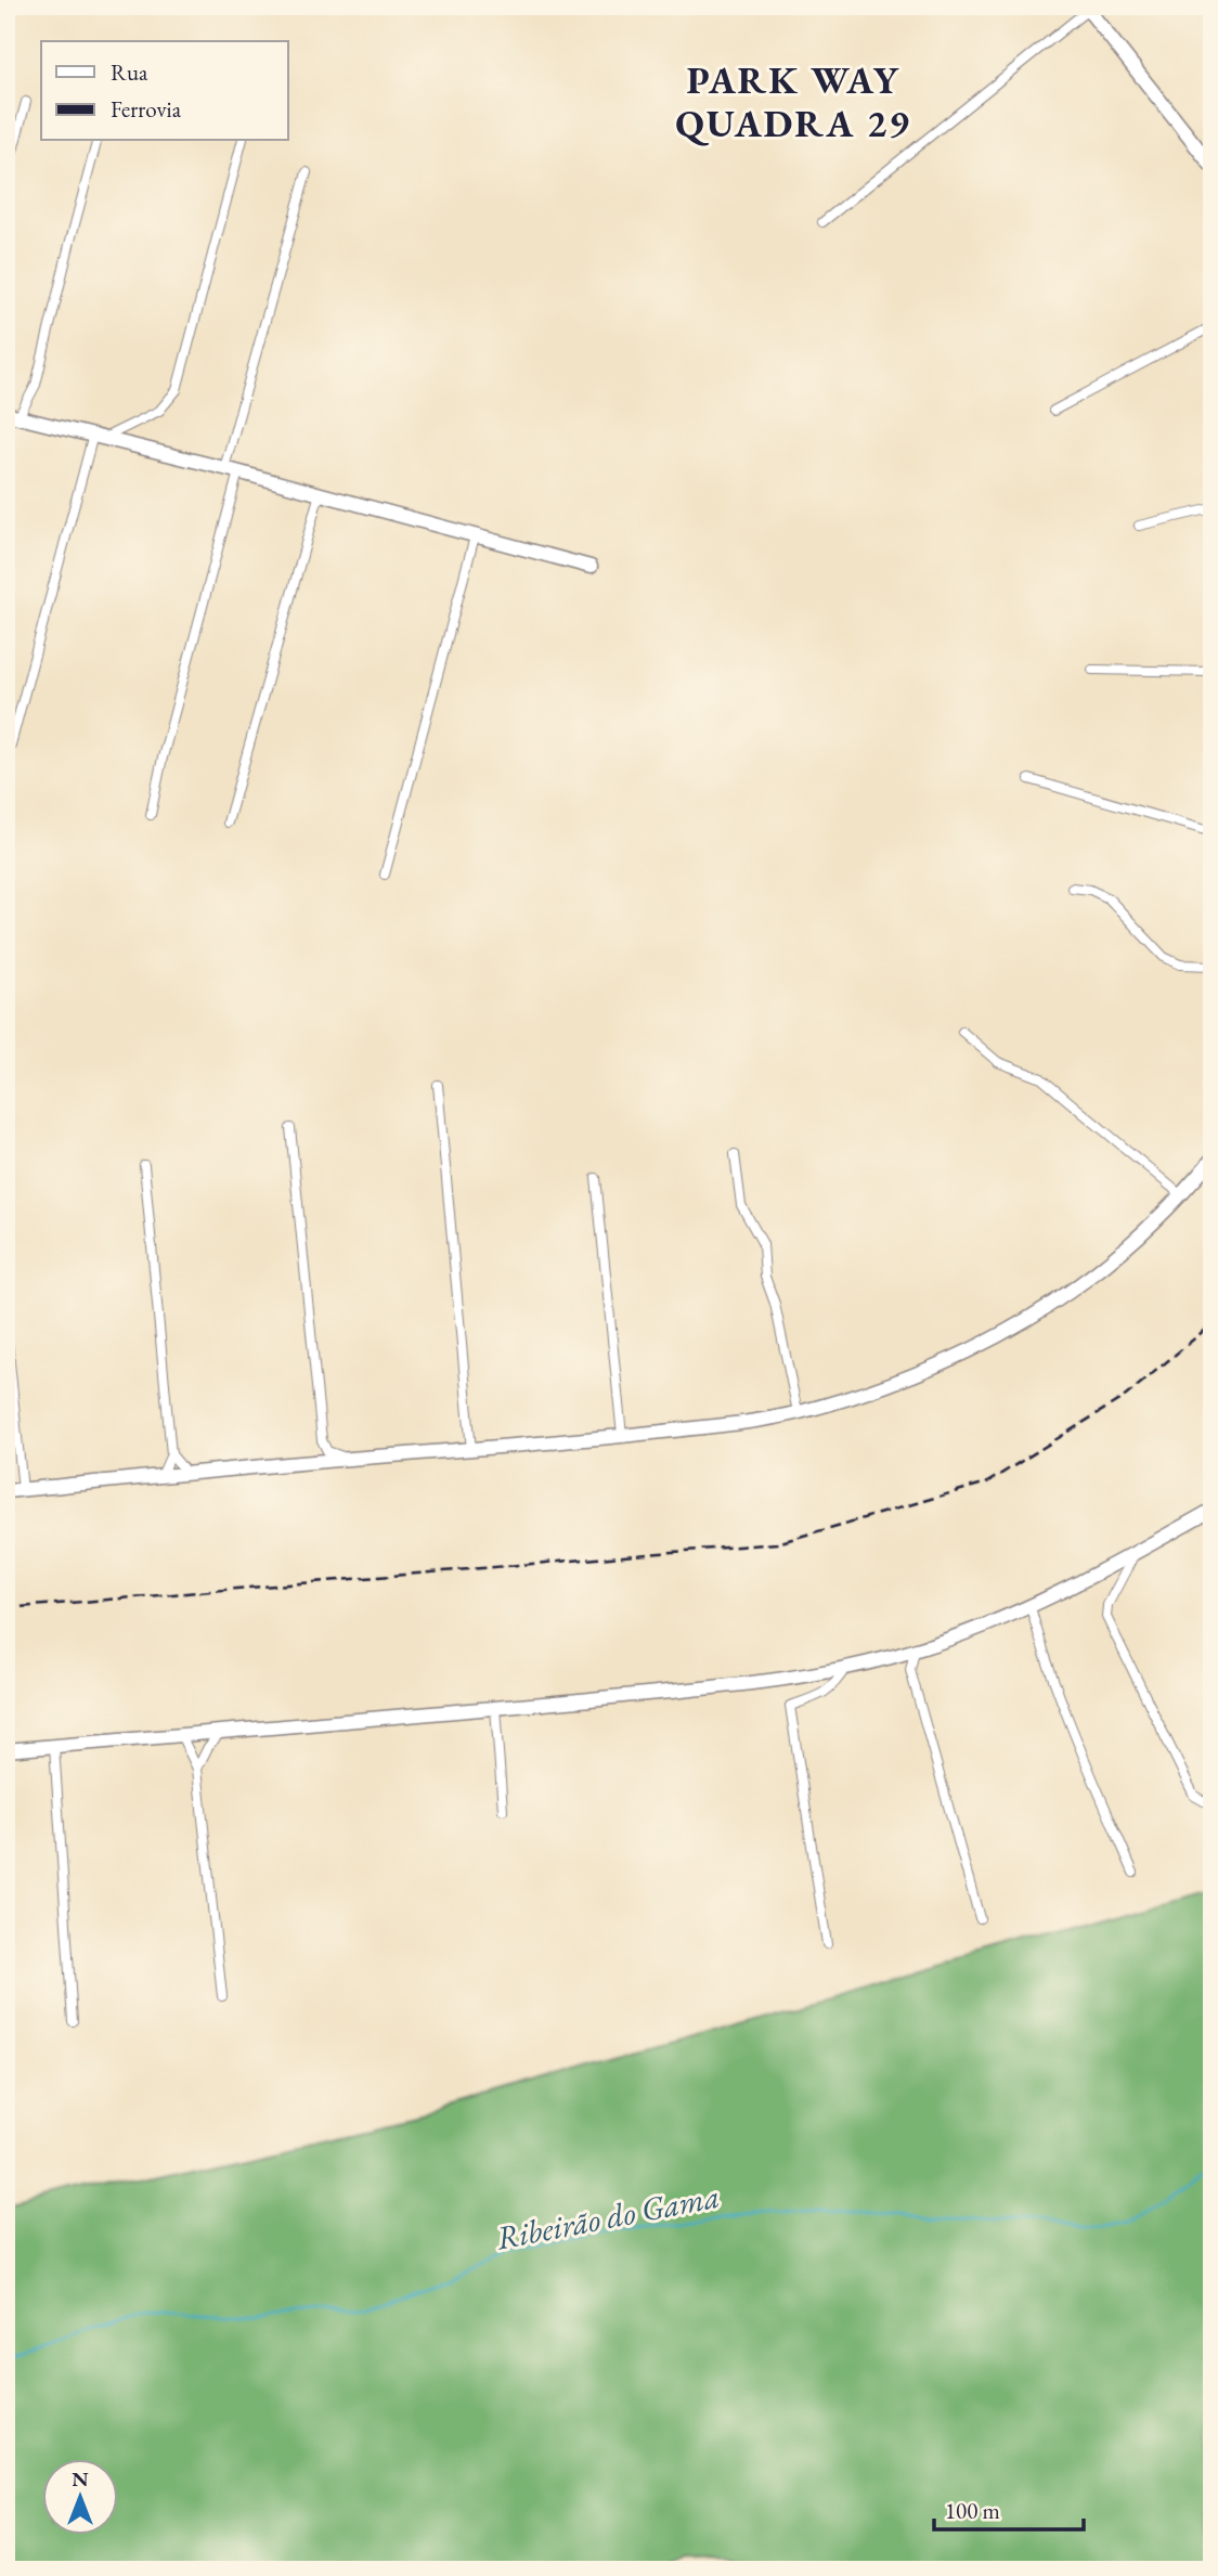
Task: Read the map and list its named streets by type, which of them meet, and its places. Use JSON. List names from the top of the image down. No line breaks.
{"districts":["PARK WAY QUADRA 29"],"water":["Ribeirão do Gama"],"legend":["Rua","Ferrovia"],"scale_bar":"100 m","north":"top"}
